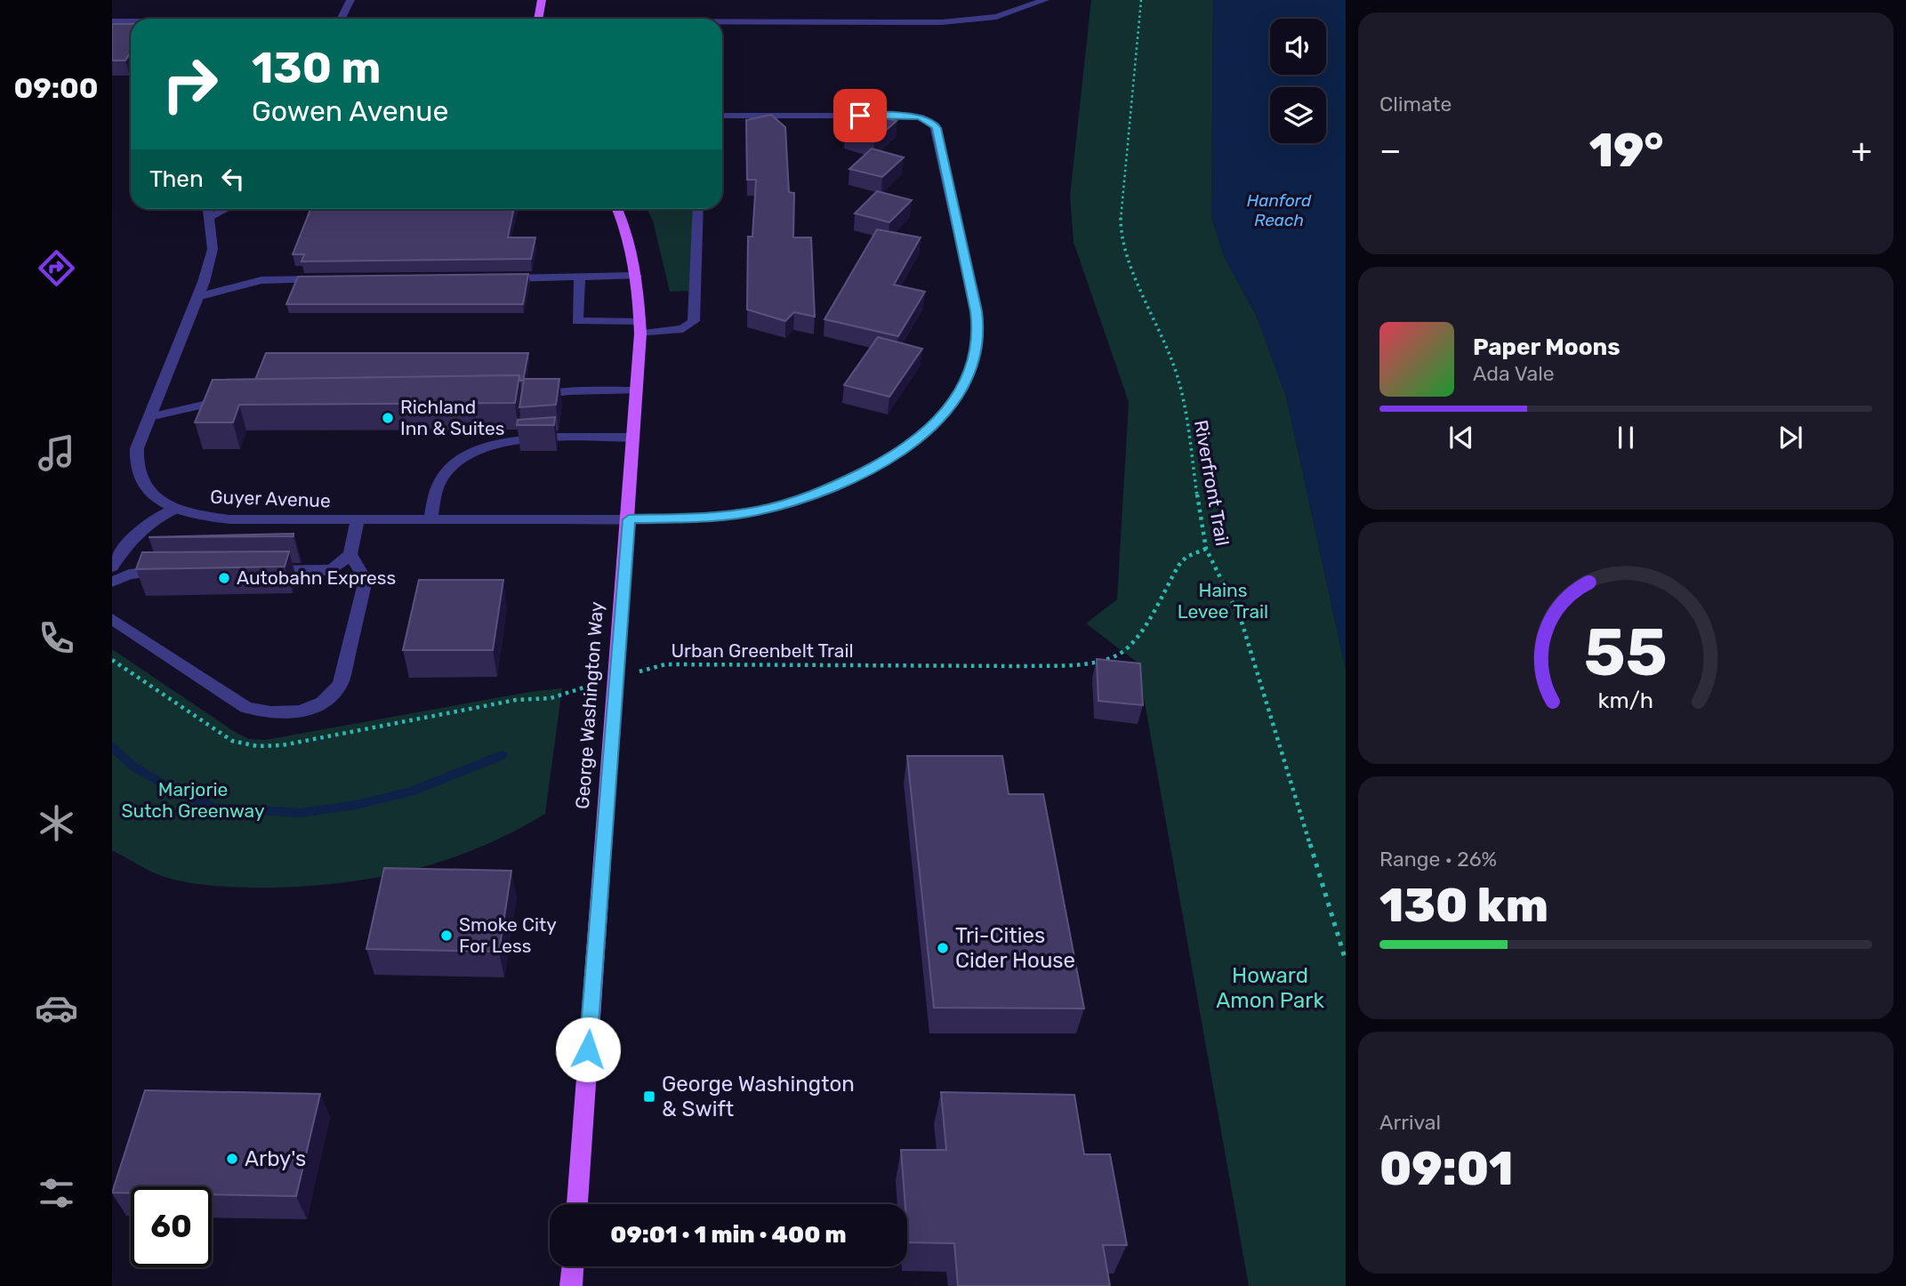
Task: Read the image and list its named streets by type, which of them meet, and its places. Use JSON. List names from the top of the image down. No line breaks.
{"streets":{"main road":["George Washington Way"],"street":["Guyer Avenue"],"path":["Riverfront Trail","Urban Greenbelt Trail"]},"crossings":[["Riverfront Trail","Urban Greenbelt Trail"],["Guyer Avenue","George Washington Way"],["Urban Greenbelt Trail","George Washington Way"]],"water":["Hanford Reach"],"parks":["Hains Levee Trail","Marjorie Sutch Greenway","Howard Amon Park"],"places":{"other":["Richland Inn & Suites","Autobahn Express","Smoke City For Less","Tri-Cities Cider House","Arby's"],"transit":["George Washington & Swift"]},"page":{"tabs":"09:00","tile":["Climate",["Range · 26%","130 km"],["Arrival","09:01"]],"turn":["130 m","Gowen Avenue"],"heat":["−","19°","+"],"then":"Then","song":["Paper Moons","Ada Vale"],"limit":"60","trip":"09:01 · 1 min · 400 m","gauge":["55","km/h"]}}
